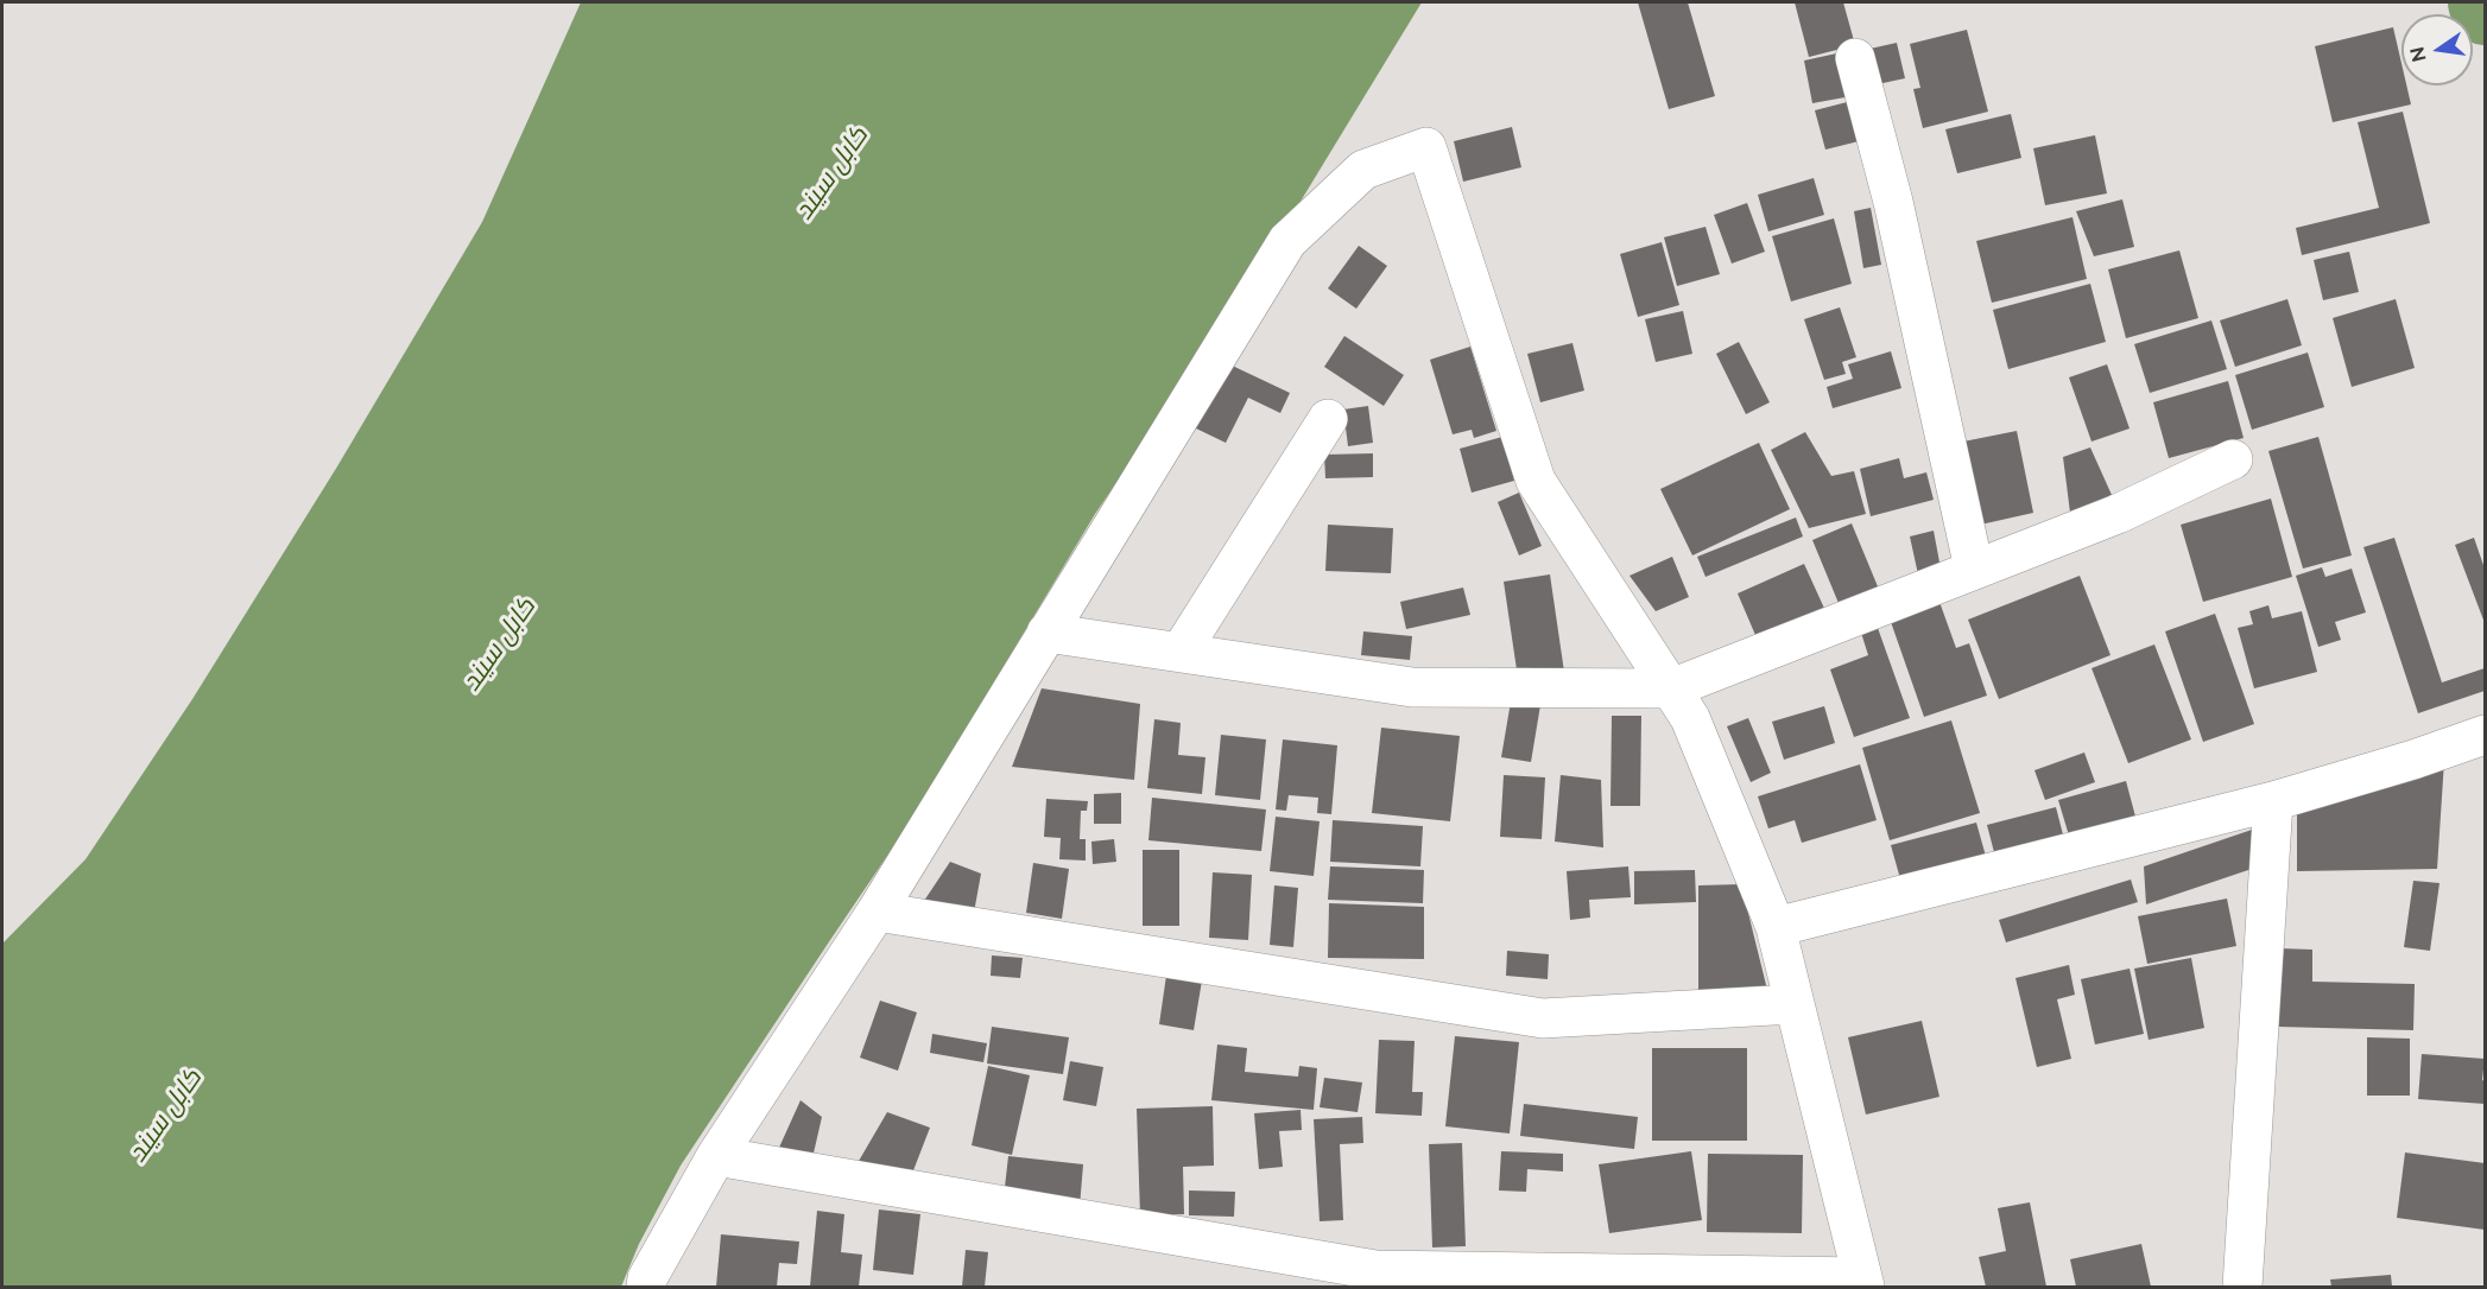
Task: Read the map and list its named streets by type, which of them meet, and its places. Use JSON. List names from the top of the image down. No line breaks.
{"water":["کابل سيند"],"north":"left"}
